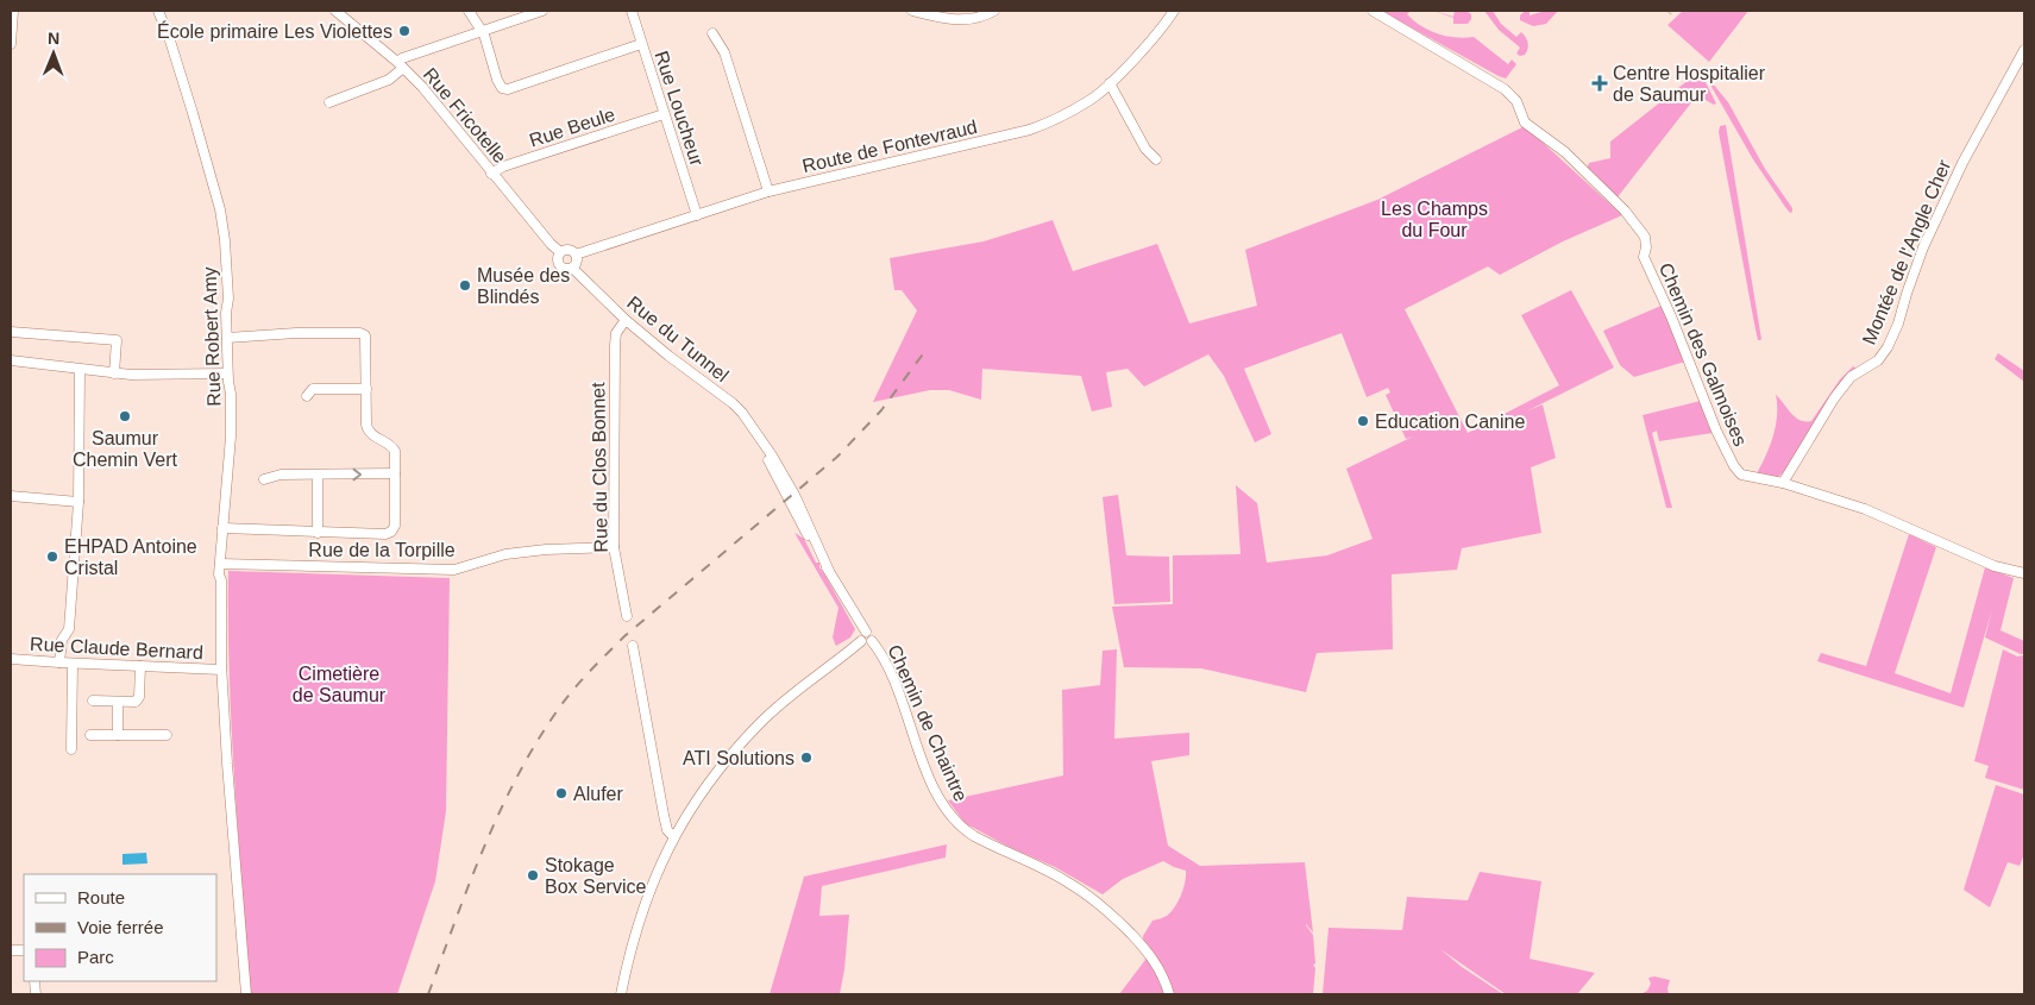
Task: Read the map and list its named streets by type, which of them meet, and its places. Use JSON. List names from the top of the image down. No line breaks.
{"streets":{"street":["Rue Loucheur","Rue Fricotelle","Rue Beule","Route de Fontevraud","Montée de l'Angle Cher","Rue Robert Amy","Rue du Tunnel","Chemin des Galmoises","Rue du Clos Bonnet","Rue de la Torpille","Rue Claude Bernard","Chemin de Chaintre"]},"crossings":[["Rue Loucheur","Rue Beule"],["Rue Loucheur","Route de Fontevraud"],["Rue Fricotelle","Rue Beule"],["Rue Fricotelle","Route de Fontevraud"],["Rue Fricotelle","Rue du Tunnel"],["Route de Fontevraud","Rue du Tunnel"],["Montée de l'Angle Cher","Chemin des Galmoises"],["Rue Robert Amy","Rue de la Torpille"],["Rue Robert Amy","Rue Claude Bernard"],["Rue du Tunnel","Rue du Clos Bonnet"],["Rue du Tunnel","Chemin de Chaintre"],["Rue du Clos Bonnet","Rue de la Torpille"]],"parks":["Les Champs du Four","Cimetière de Saumur"],"places":{"other":["École primaire Les Violettes","Musée des Blindés","Saumur Chemin Vert","Education Canine","EHPAD Antoine Cristal","ATI Solutions","Alufer","Stokage Box Service"],"health":["Centre Hospitalier de Saumur"]},"legend":["Route","Voie ferrée","Parc"],"north":"top"}
